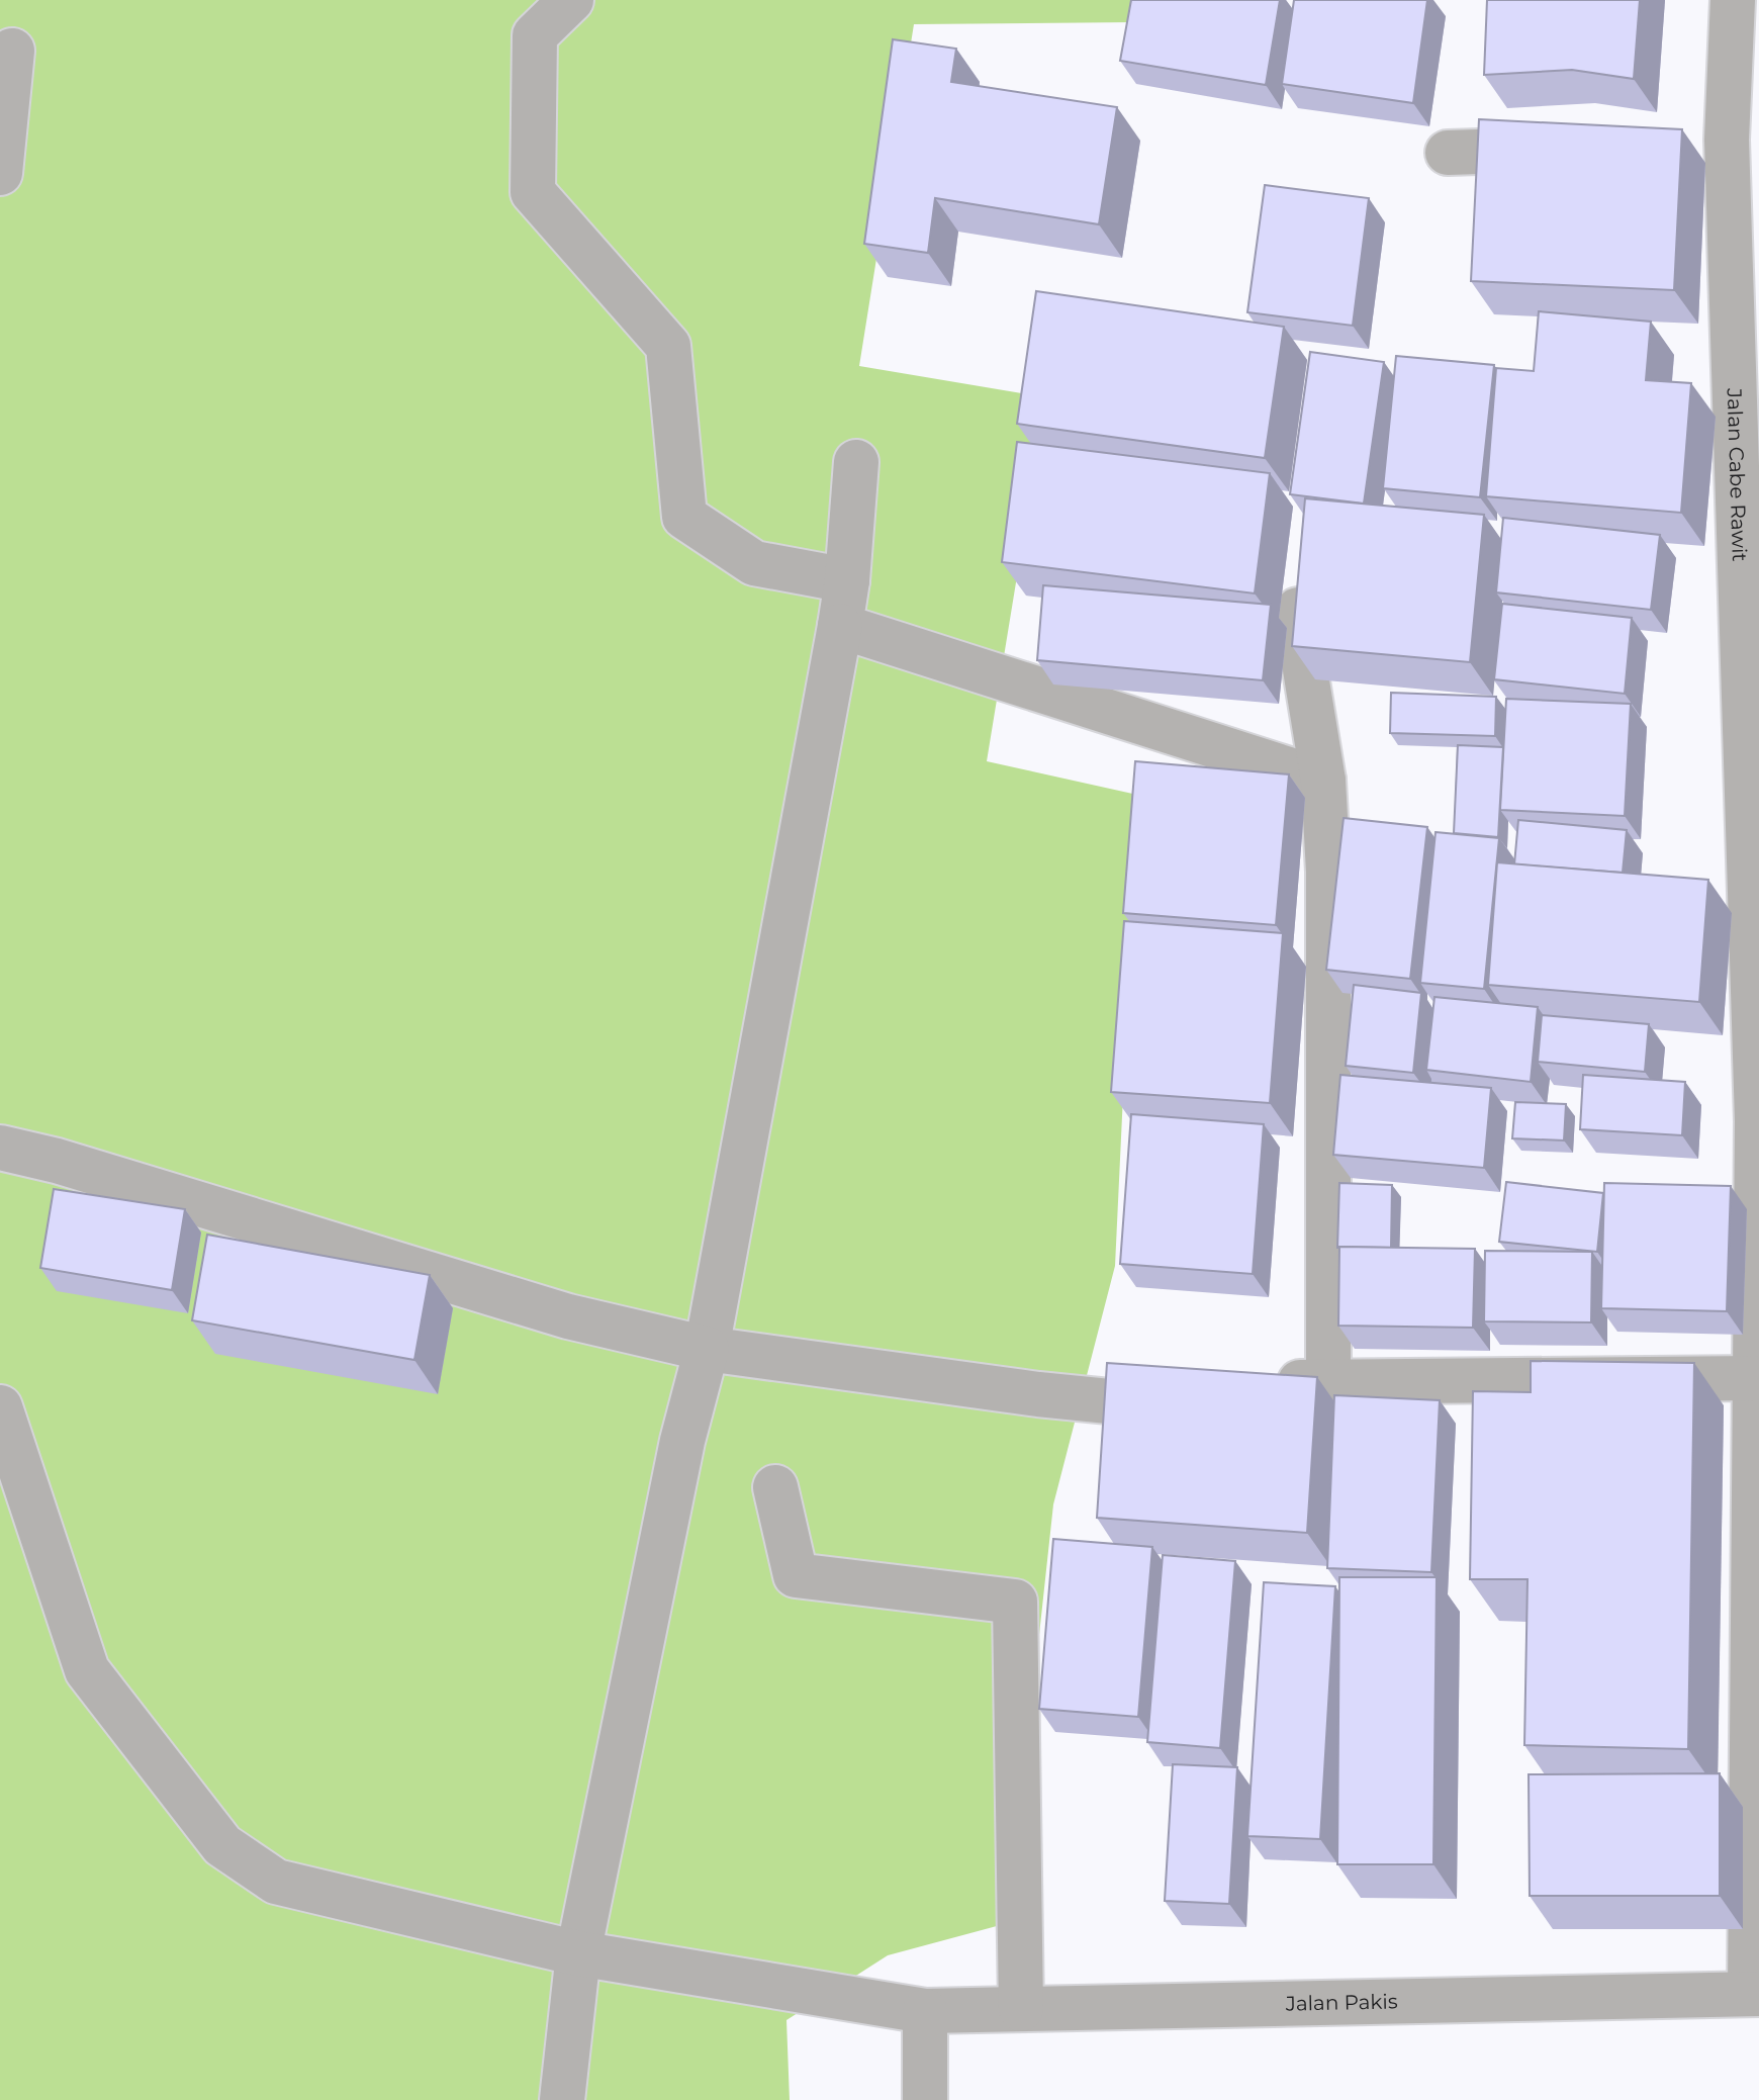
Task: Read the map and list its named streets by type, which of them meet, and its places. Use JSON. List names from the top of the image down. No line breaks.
{"streets":{"street":["Jalan Cabe Rawit","Jalan Pakis"]},"crossings":[["Jalan Cabe Rawit","Jalan Pakis"]]}
